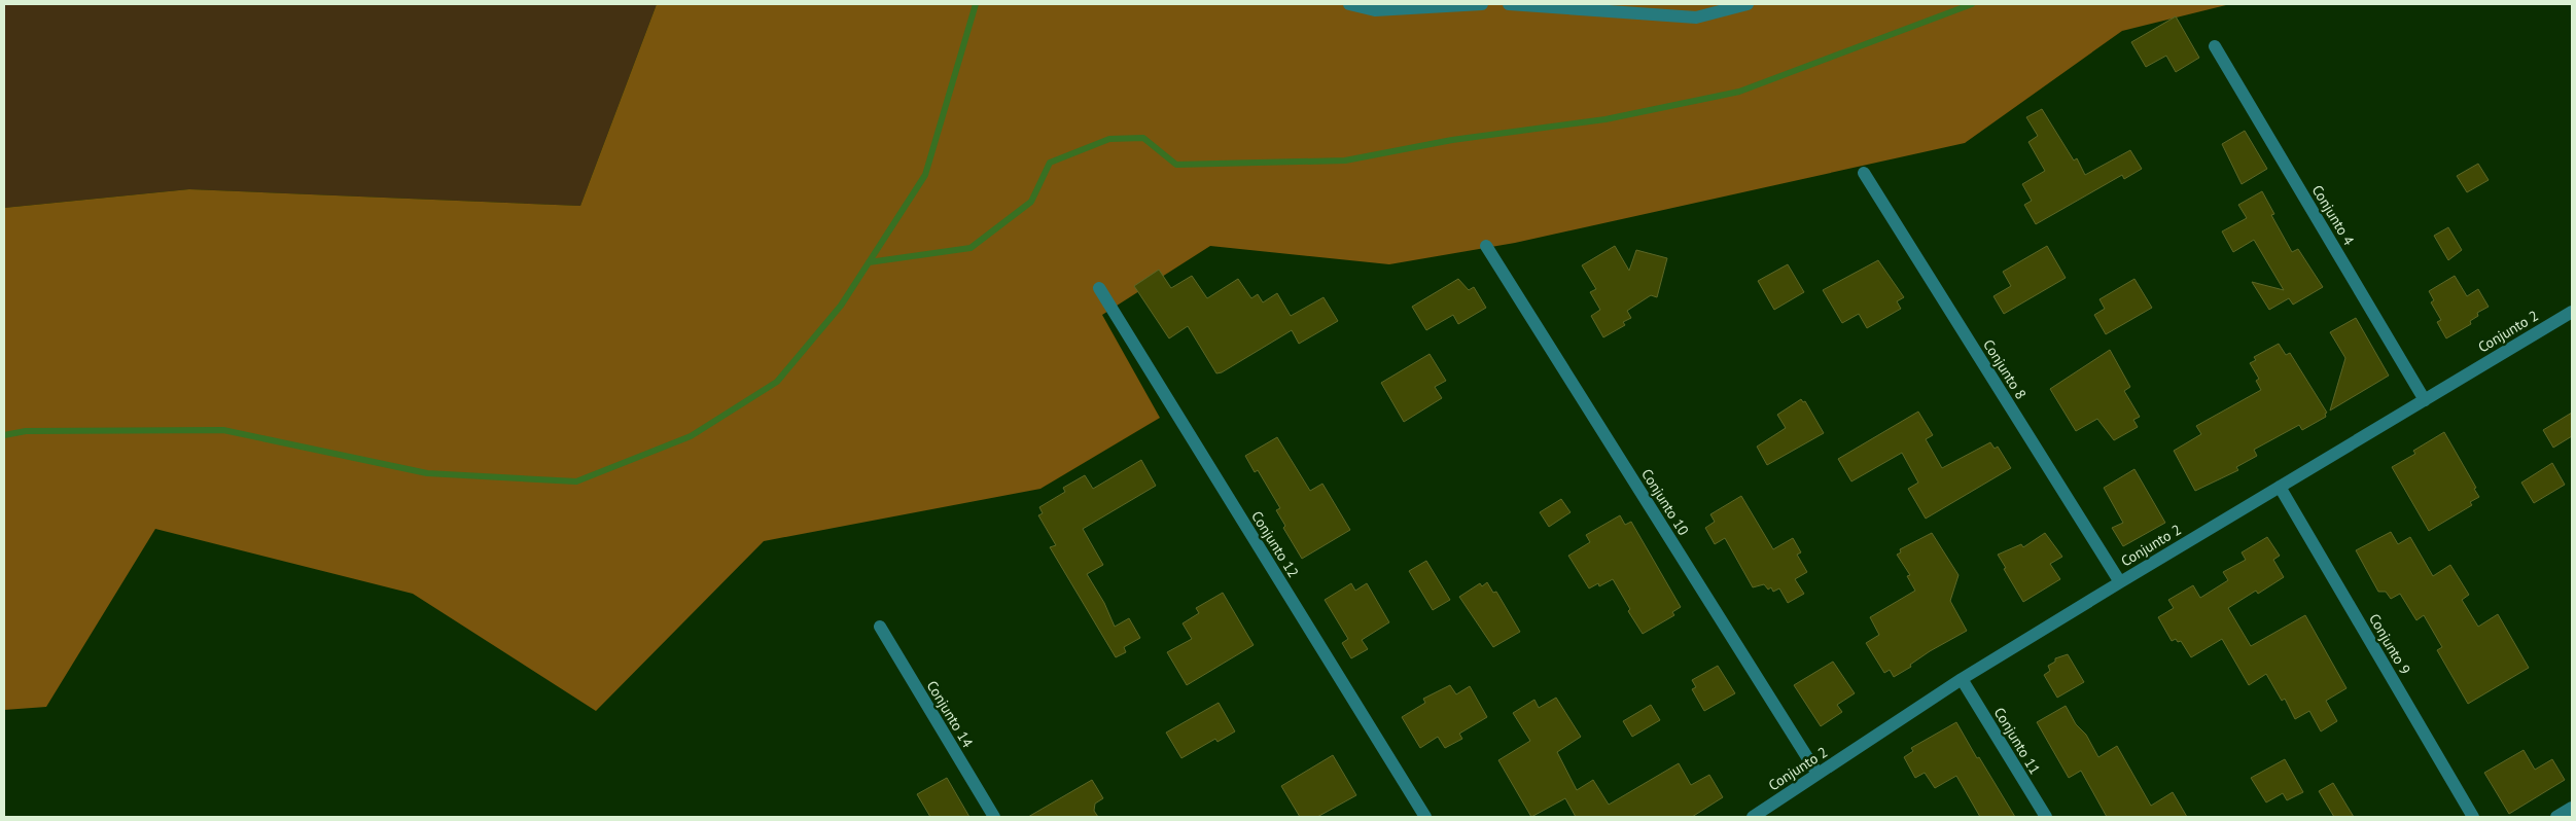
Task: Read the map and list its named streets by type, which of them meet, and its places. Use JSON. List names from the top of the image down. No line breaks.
{"streets":{"street":["Conjunto 4","Conjunto 2","Conjunto 8","Conjunto 10","Conjunto 12","Conjunto 9","Conjunto 14","Conjunto 11"]},"crossings":[["Conjunto 4","Conjunto 2"],["Conjunto 2","Conjunto 8"],["Conjunto 2","Conjunto 10"],["Conjunto 2","Conjunto 9"],["Conjunto 2","Conjunto 11"]]}
